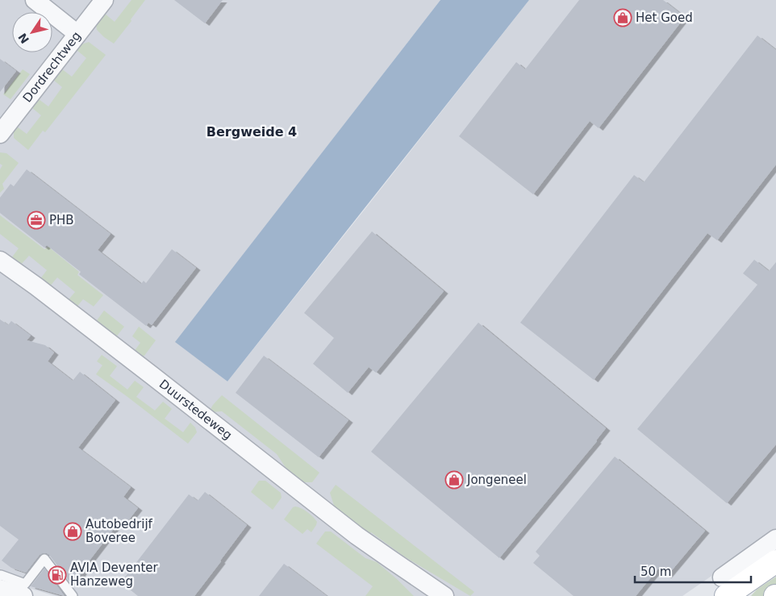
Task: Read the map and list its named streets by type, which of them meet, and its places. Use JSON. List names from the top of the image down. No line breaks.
{"streets":{"street":["Dordrechtweg","Duurstedeweg"]},"districts":["Bergweide 4"],"places":{"shop":["Het Goed","Jongeneel","Autobedrijf Boveree"],"office":["PHB"],"fuel station":["AVIA Deventer Hanzeweg"]},"scale_bar":"50 m","north":"bottom left"}
